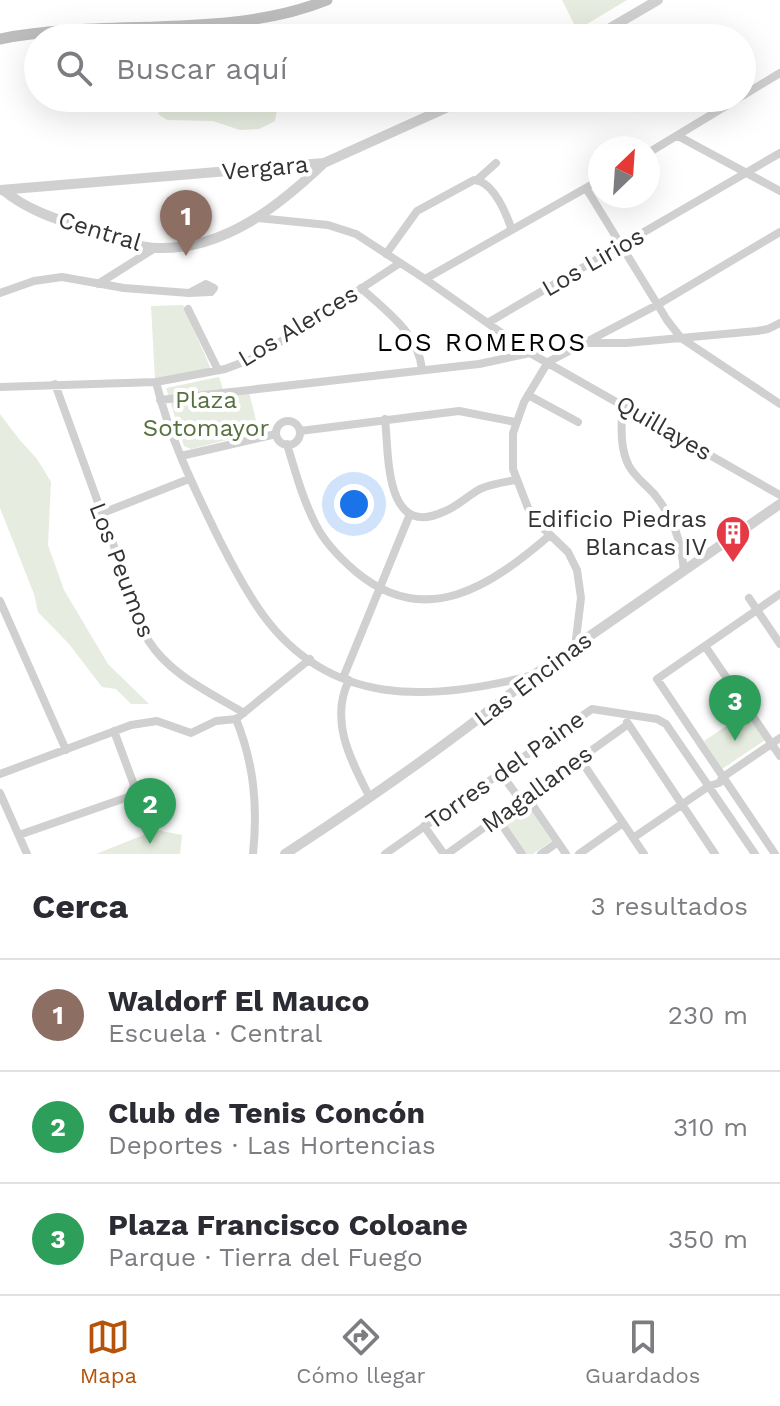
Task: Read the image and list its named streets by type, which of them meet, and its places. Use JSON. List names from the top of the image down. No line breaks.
{"streets":{"street":["Vergara","Central","Los Lirios","Los Alerces","Quillayes","Los Peumos","Las Encinas","Torres del Paine","Magallanes"]},"crossings":[["Vergara","Central"],["Central","Quillayes"],["Los Lirios","Quillayes"],["Los Alerces","Quillayes"],["Los Alerces","Los Peumos"]],"districts":["LOS ROMEROS"],"parks":["Plaza Sotomayor"],"places":{"building":["Edificio Piedras Blancas IV"]},"north":"top right","page":{"search":"Buscar aquí","pins":["1","3","2"],"heading":["Cerca","3 resultados"],"list":[{"mark":"1","name":"Waldorf El Mauco","note":"Escuela · Central","value":"230 m"},{"mark":"2","name":"Club de Tenis Concón","note":"Deportes · Las Hortencias","value":"310 m"},{"mark":"3","name":"Plaza Francisco Coloane","note":"Parque · Tierra del Fuego","value":"350 m"}],"nav":["Mapa","Cómo llegar","Guardados"]}}
